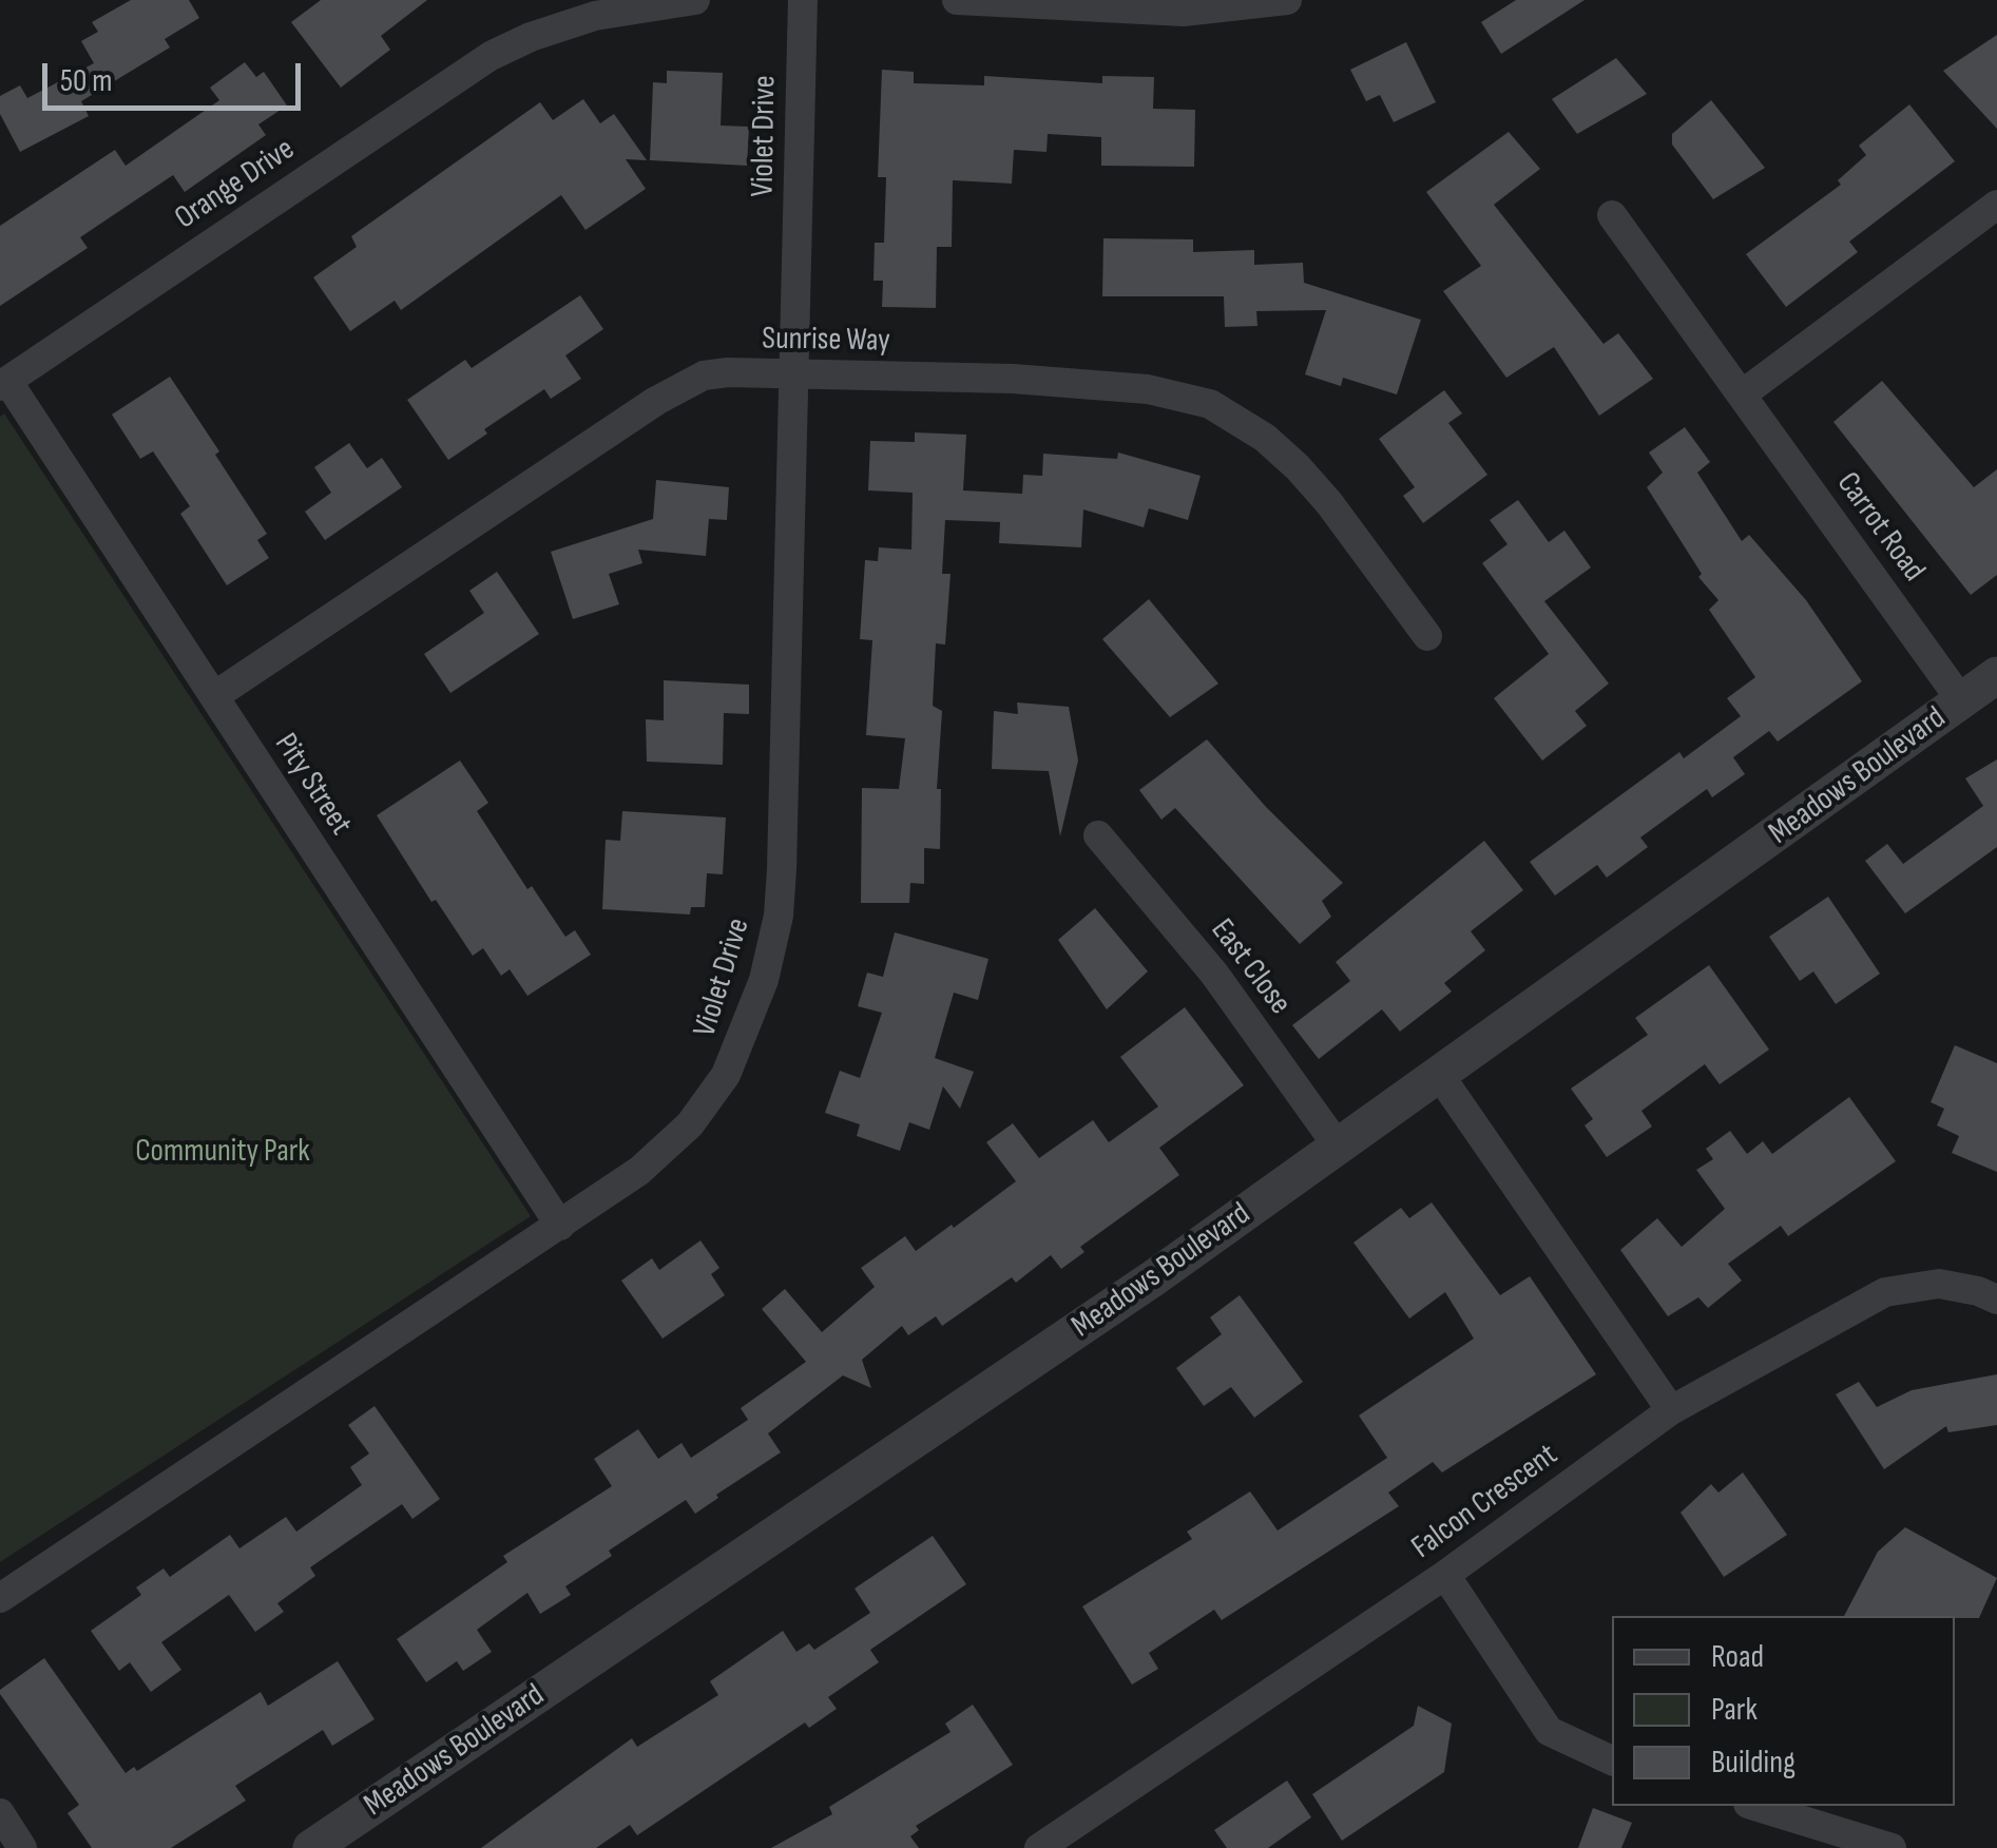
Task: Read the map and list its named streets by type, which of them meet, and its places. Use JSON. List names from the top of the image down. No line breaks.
{"streets":{"street":["Violet Drive","Orange Drive","Sunrise Way","Carrot Road","Meadows Boulevard","Pity Street","East Close","Falcon Crescent"]},"crossings":[["Violet Drive","Sunrise Way"],["Violet Drive","Pity Street"],["Orange Drive","Pity Street"],["Sunrise Way","Pity Street"],["Carrot Road","Meadows Boulevard"],["Meadows Boulevard","East Close"]],"parks":["Community Park"],"legend":["Road","Park","Building"],"scale_bar":"50 m"}
